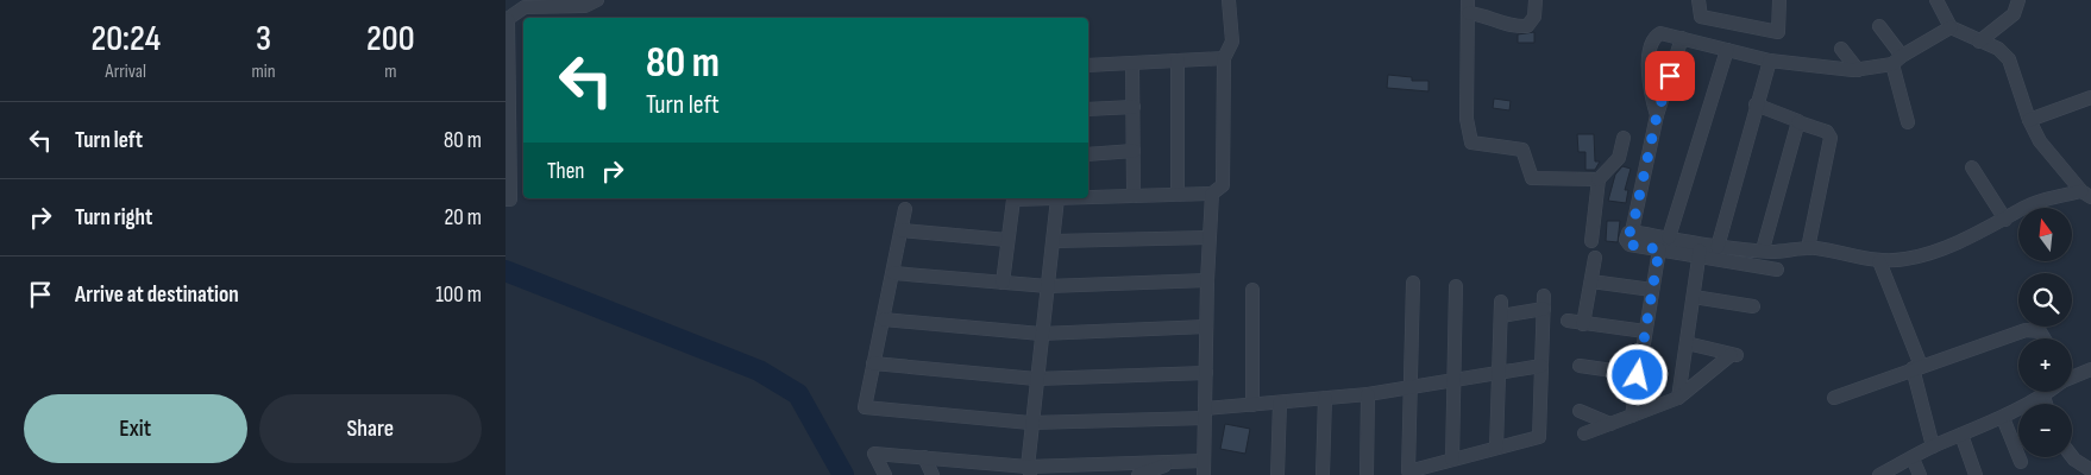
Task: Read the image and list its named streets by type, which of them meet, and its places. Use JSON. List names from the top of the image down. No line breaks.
{"north":"top","page":{"eta":["20:24","Arrival","3","min","200","m"],"turn":["80 m","Turn left"],"list":[{"name":"Turn left","value":"80 m"},{"name":"Turn right","value":"20 m"},{"name":"Arrive at destination","value":"100 m"}],"then":"Then","map_buttons":["+","−"],"buttons":["Exit","Share"]}}
